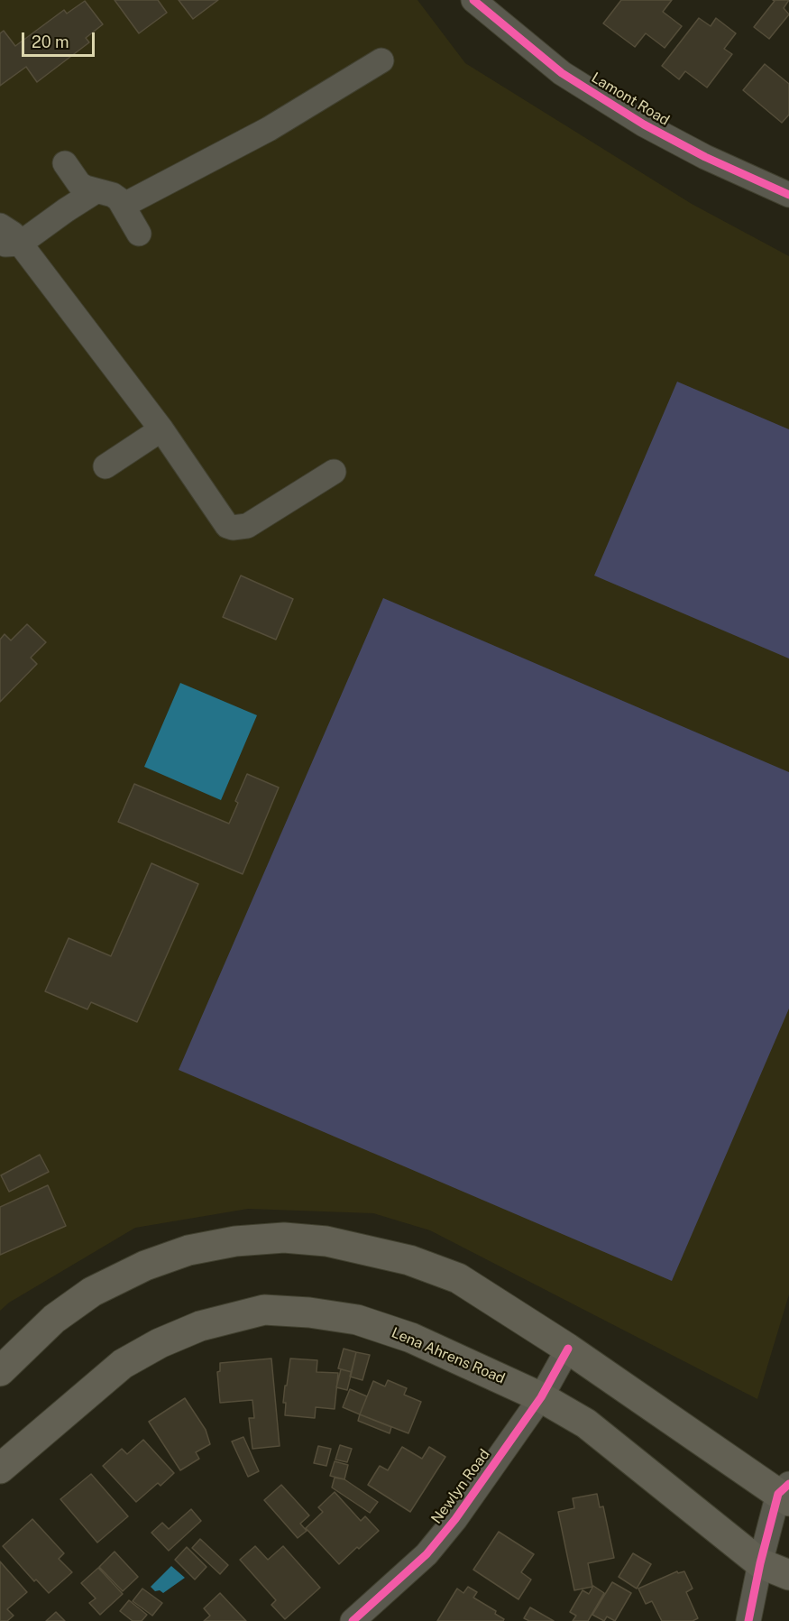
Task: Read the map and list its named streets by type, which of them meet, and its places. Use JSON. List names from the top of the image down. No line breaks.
{"streets":{"main road":["Lena Ahrens Road"],"street":["Lamont Road","Newlyn Road"]},"crossings":[["Lena Ahrens Road","Newlyn Road"]],"scale_bar":"20 m"}
